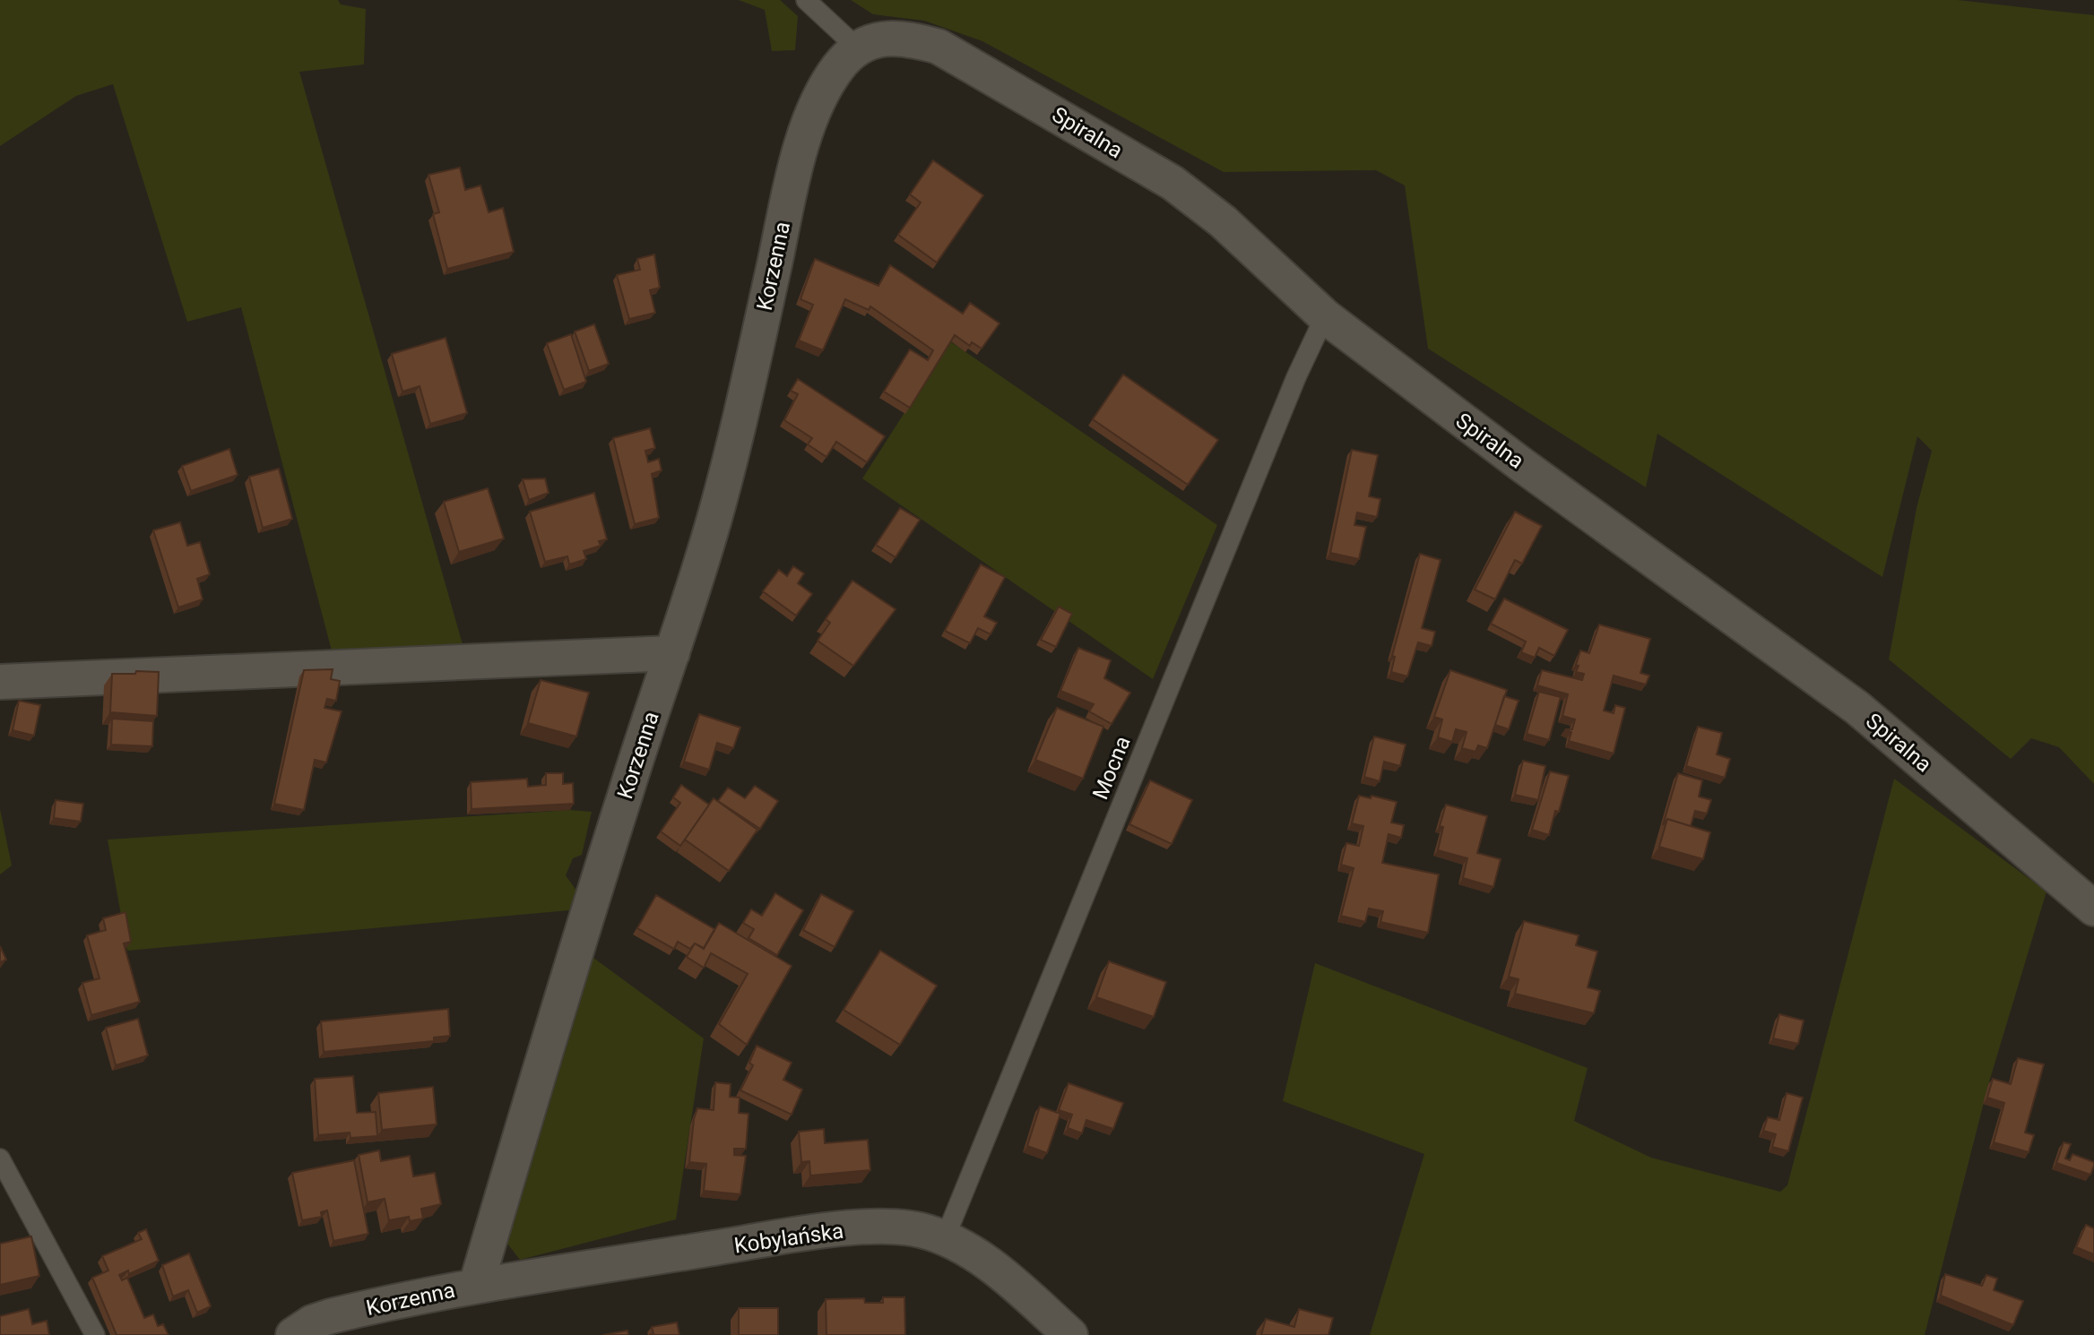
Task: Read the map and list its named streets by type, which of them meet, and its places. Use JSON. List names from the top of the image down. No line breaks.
{"streets":{"street":["Spiralna","Korzenna","Kobylańska"],"lane":["Mocna"]},"crossings":[["Spiralna","Korzenna"],["Spiralna","Mocna"],["Korzenna","Kobylańska"],["Mocna","Kobylańska"]]}
